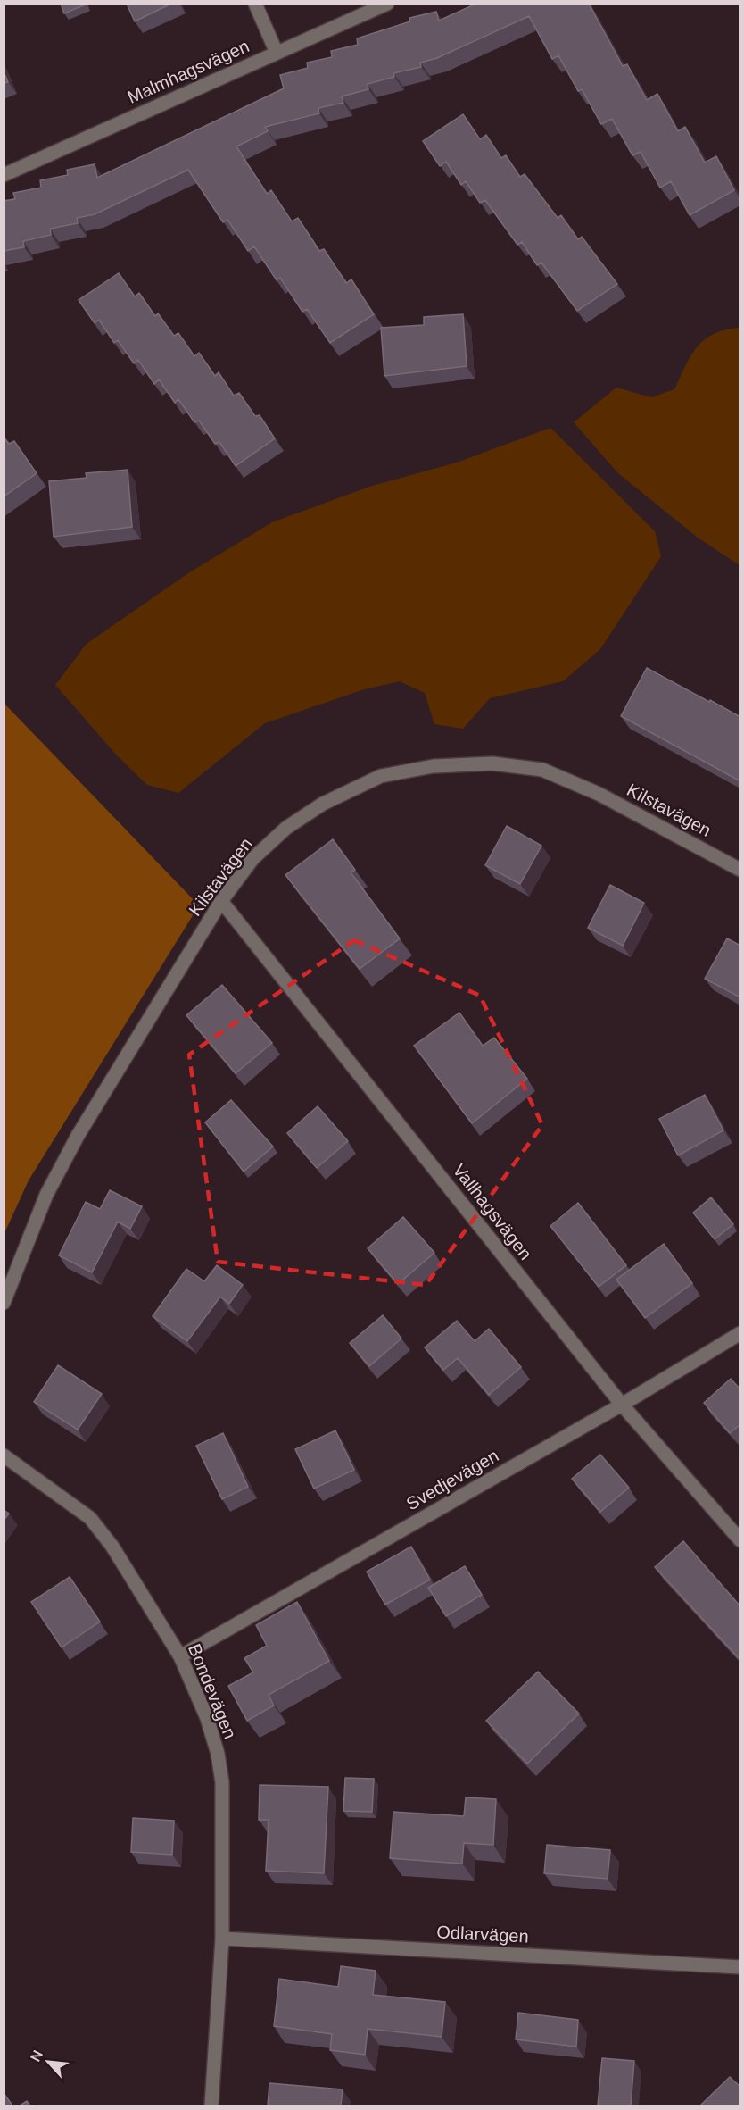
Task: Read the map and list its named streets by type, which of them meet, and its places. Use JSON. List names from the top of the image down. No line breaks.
{"streets":{"street":["Malmhagsvägen","Kilstavägen","Vallhagsvägen","Svedjevägen","Bondevägen","Odlarvägen"]},"crossings":[["Kilstavägen","Vallhagsvägen"],["Vallhagsvägen","Svedjevägen"],["Svedjevägen","Bondevägen"],["Bondevägen","Odlarvägen"]],"north":"top left"}
